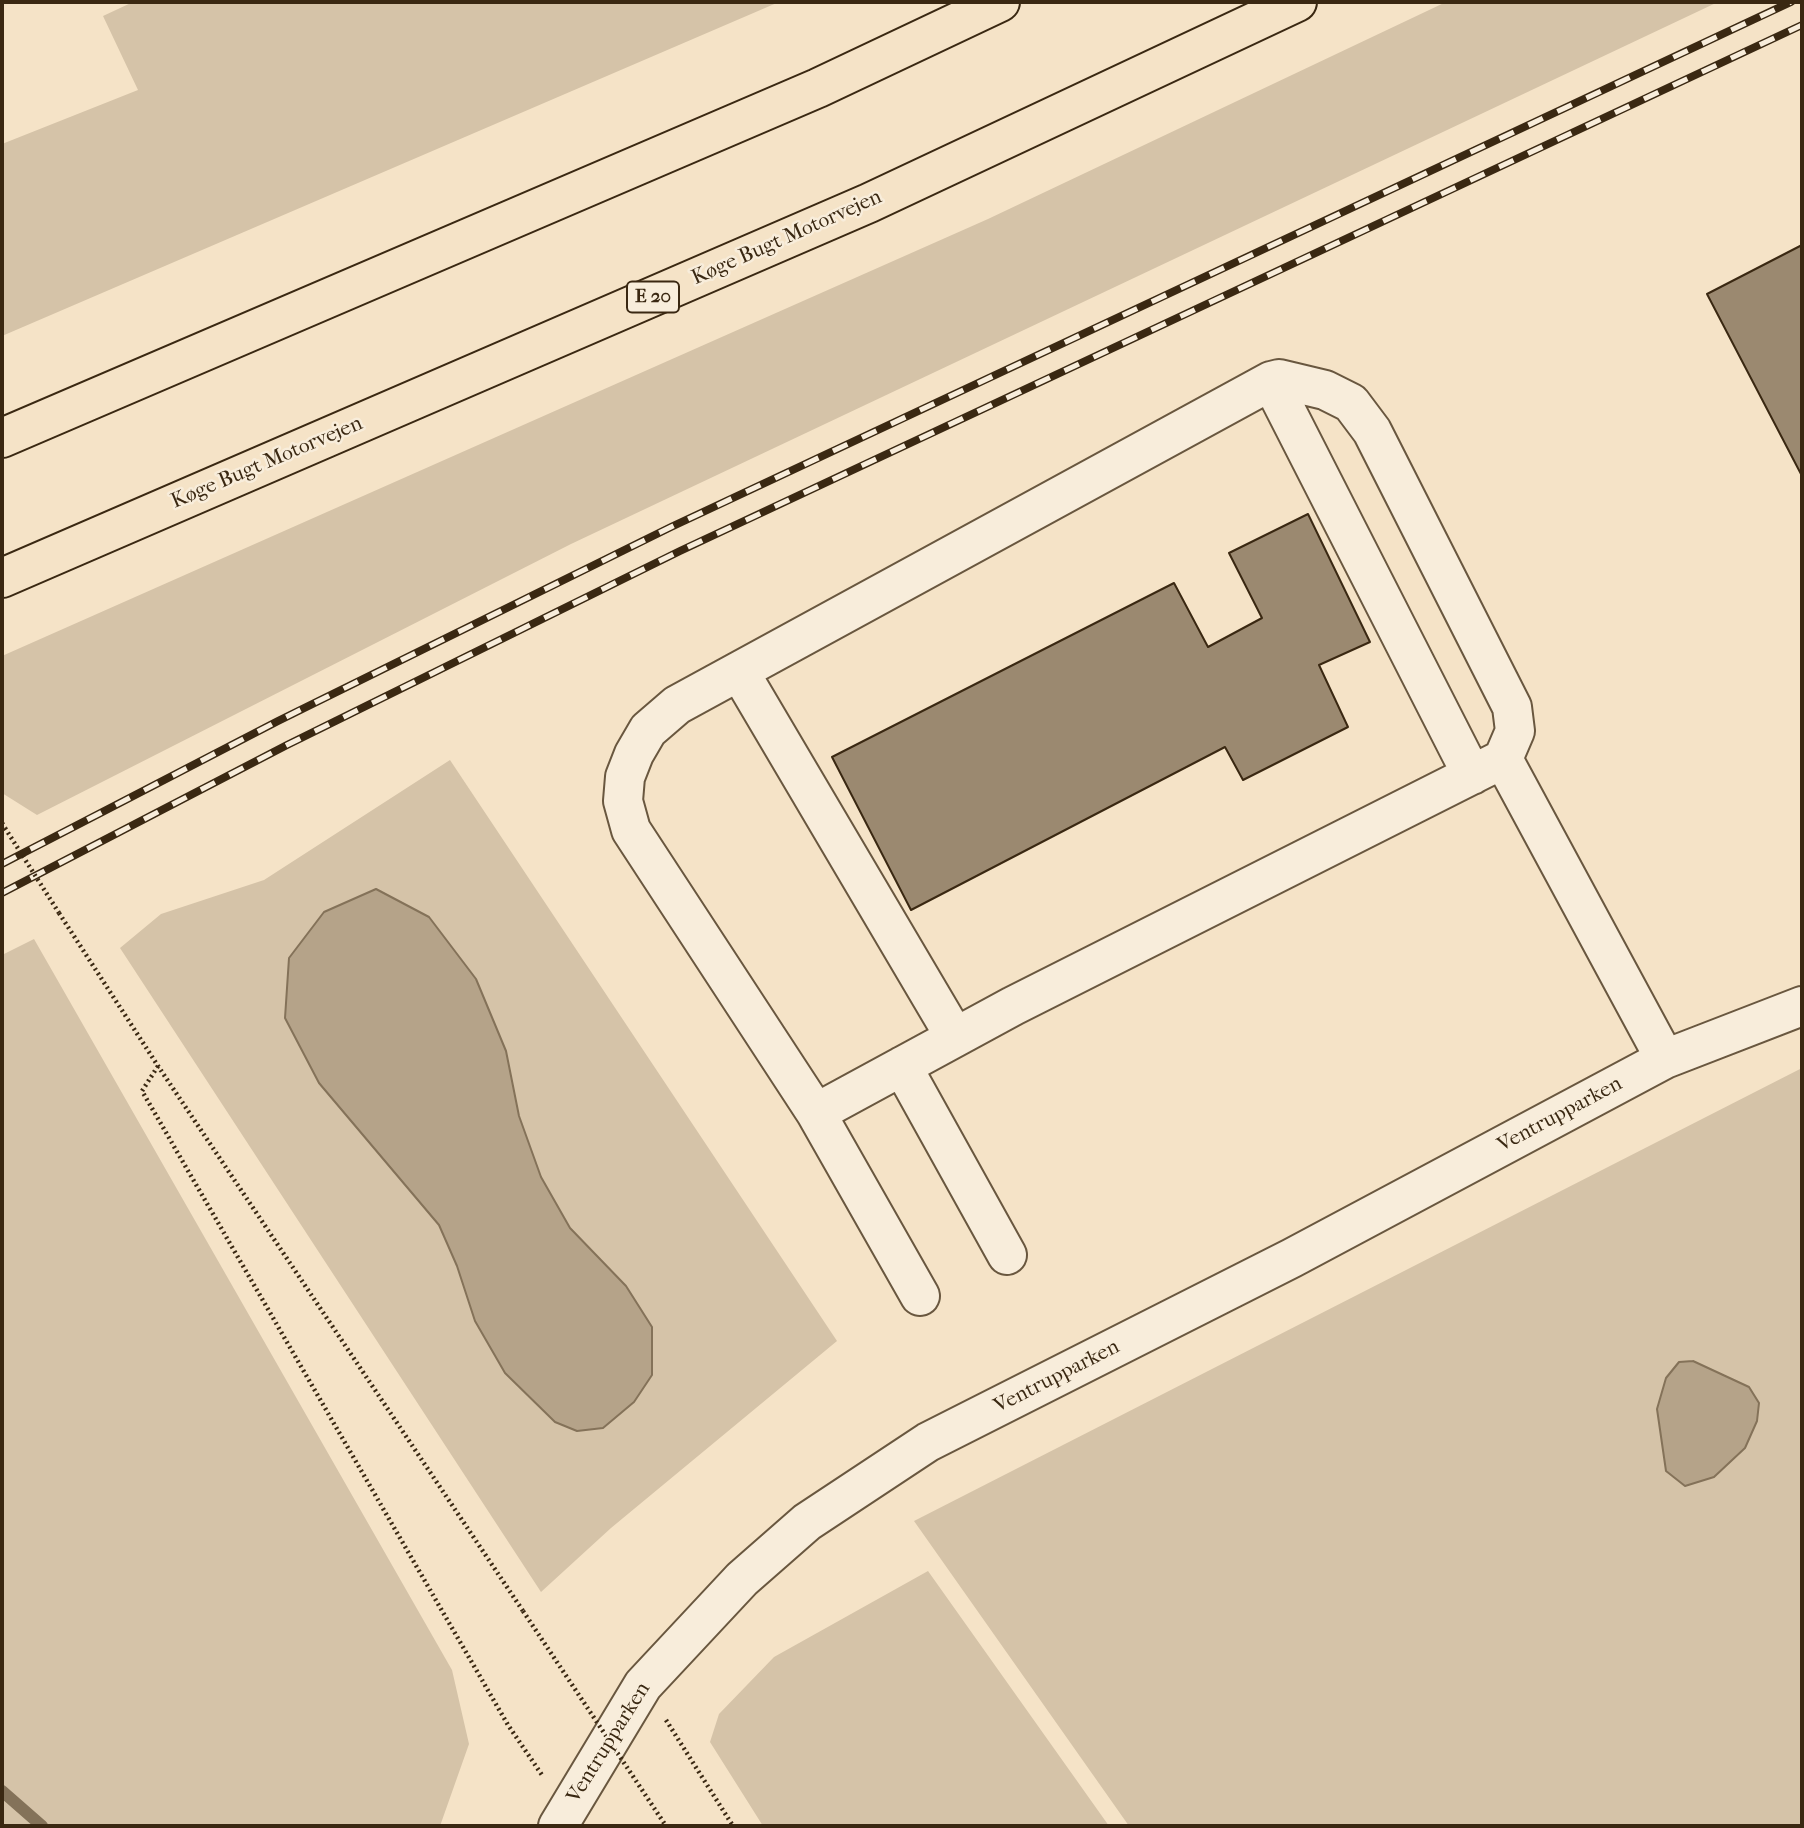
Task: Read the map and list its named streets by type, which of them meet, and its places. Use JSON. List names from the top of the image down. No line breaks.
{"streets":{"highway":["Køge Bugt Motorvejen","E 20"],"street":["Ventrupparken"]}}
